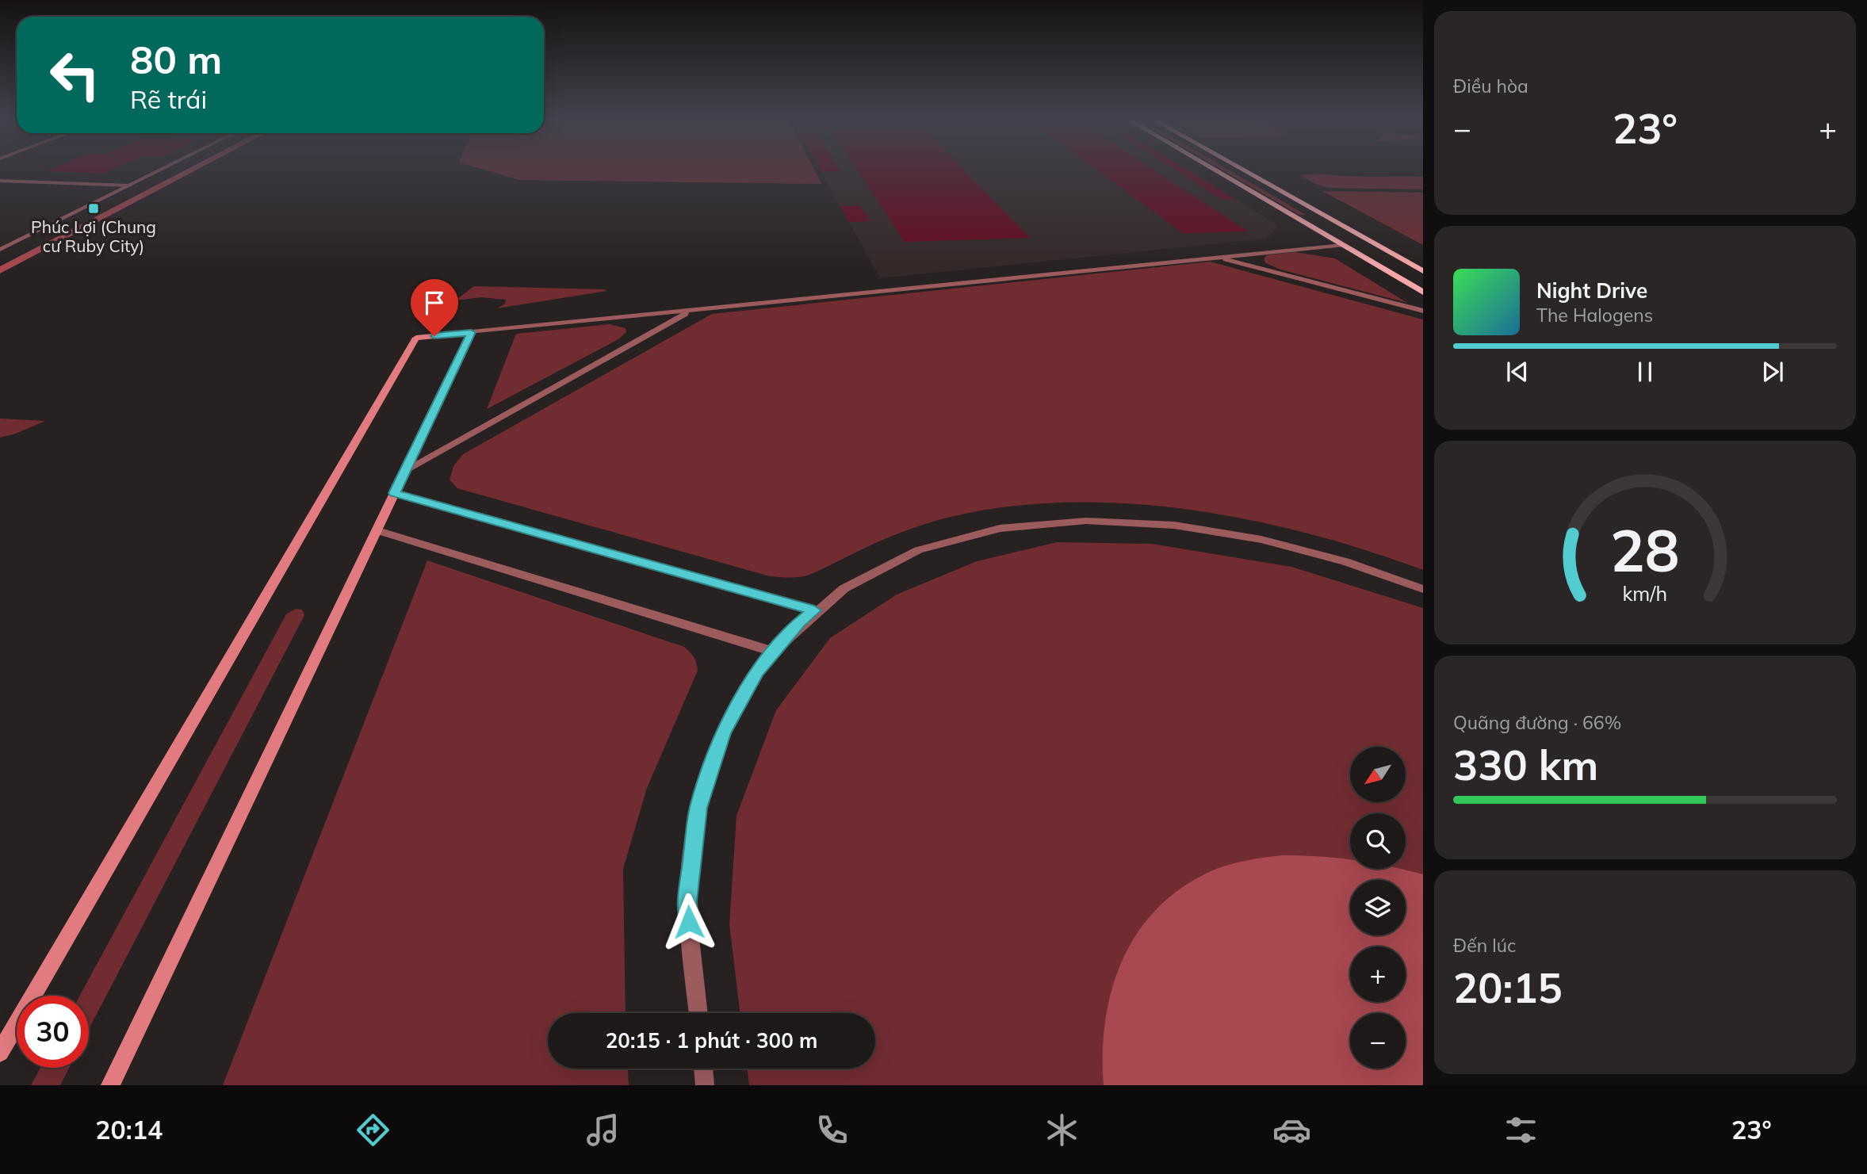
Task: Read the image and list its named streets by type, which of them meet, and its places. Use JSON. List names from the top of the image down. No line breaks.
{"places":{"transit":["Phúc Lợi (Chung cư Ruby City)"]},"north":"bottom left","page":{"tile":["Điều hòa",["Quãng đường · 66%","330 km"],["Đến lúc","20:15"]],"turn":["80 m","Rẽ trái"],"heat":["−","23°","+"],"song":["Night Drive","The Halogens"],"map_buttons":["+","−"],"limit":"30","trip":"20:15 · 1 phút · 300 m","tabs":["20:14","23°"],"gauge":["28","km/h"]}}
